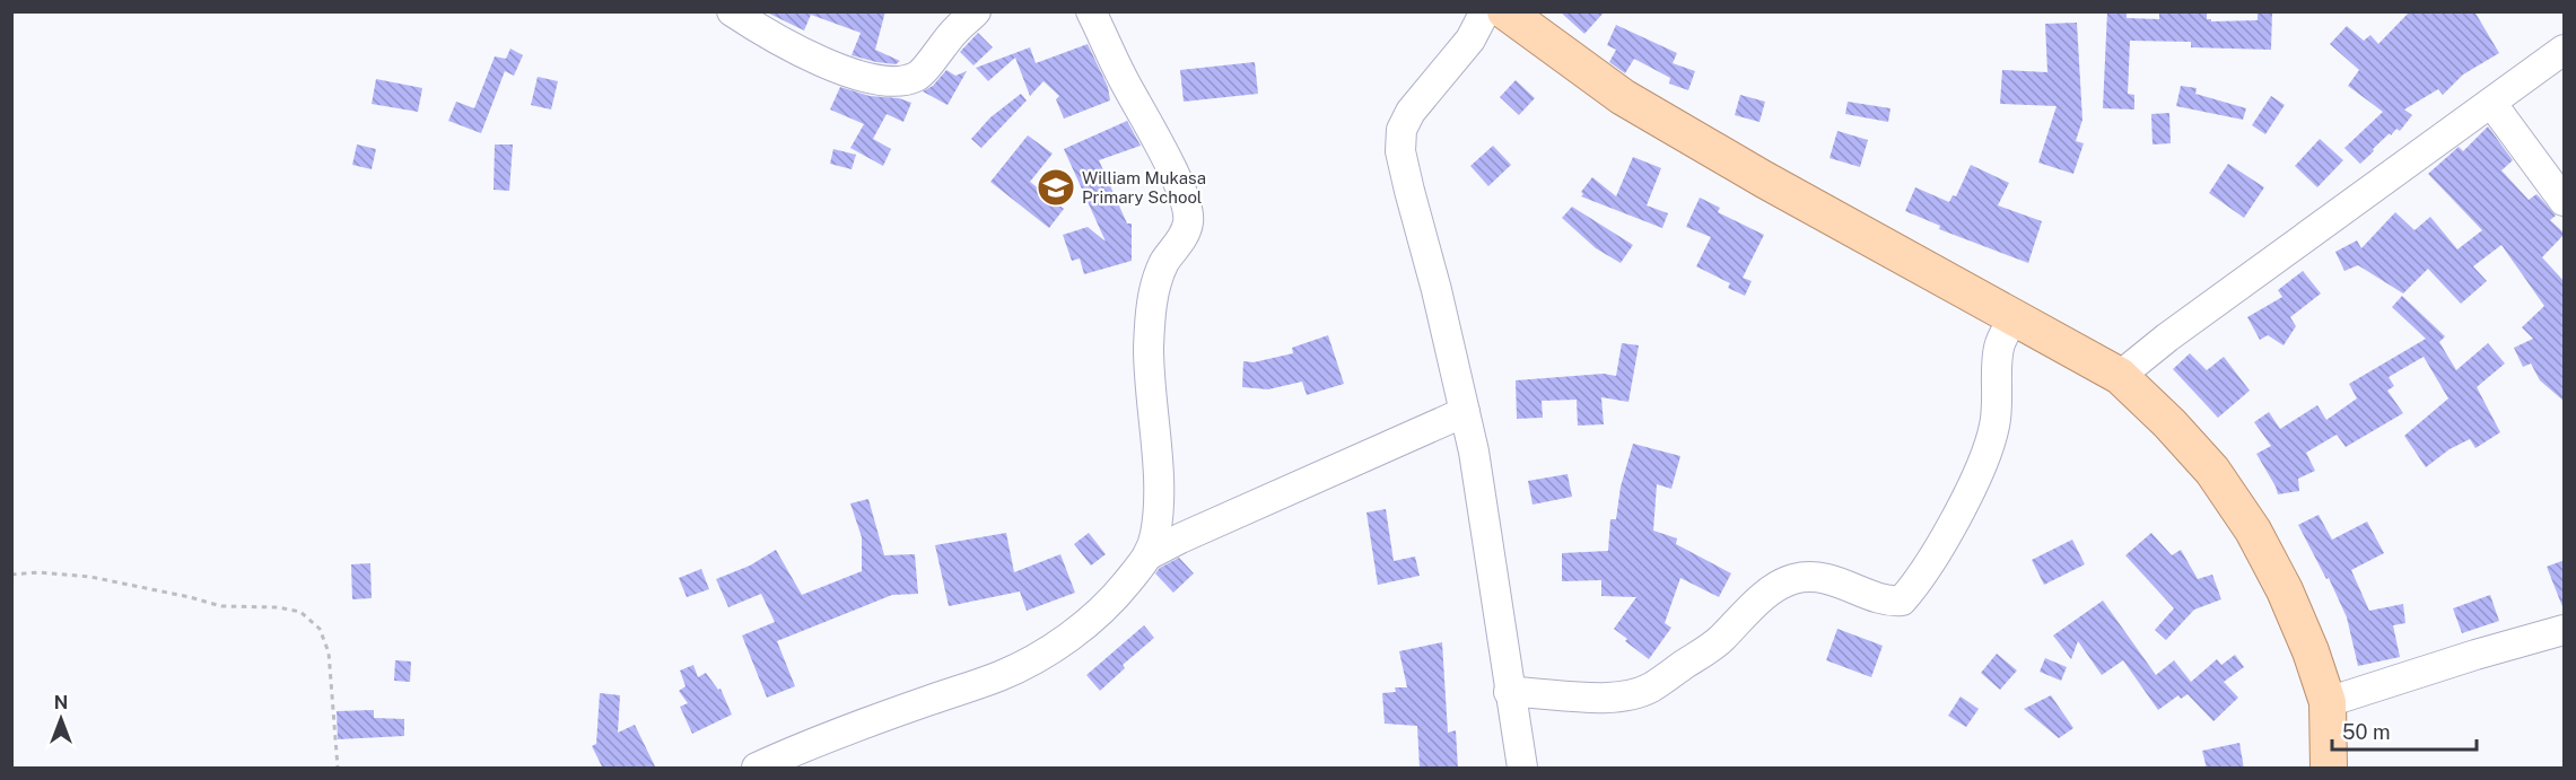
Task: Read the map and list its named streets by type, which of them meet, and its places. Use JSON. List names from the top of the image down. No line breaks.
{"places":{"school or university":["William Mukasa Primary School"]},"scale_bar":"50 m","north":"top"}
